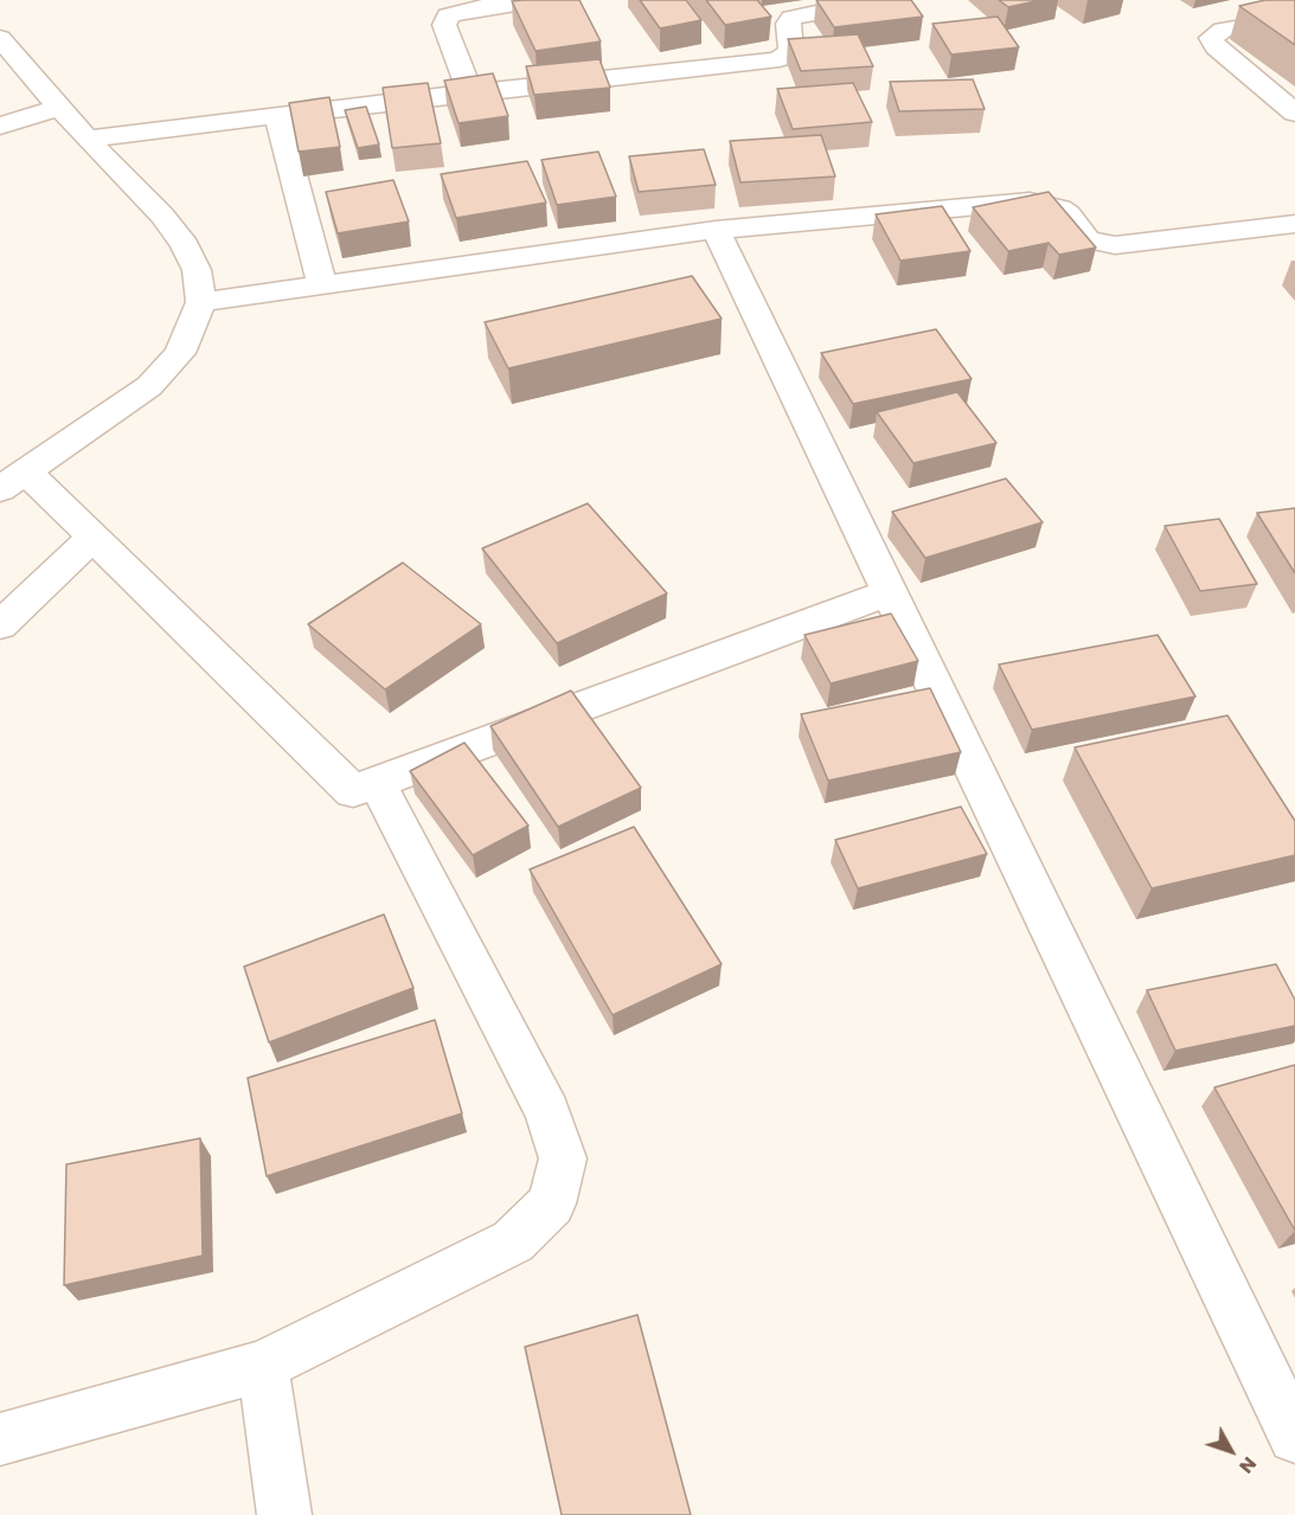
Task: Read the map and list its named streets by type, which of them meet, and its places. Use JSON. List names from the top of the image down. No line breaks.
{"north":"bottom right"}
